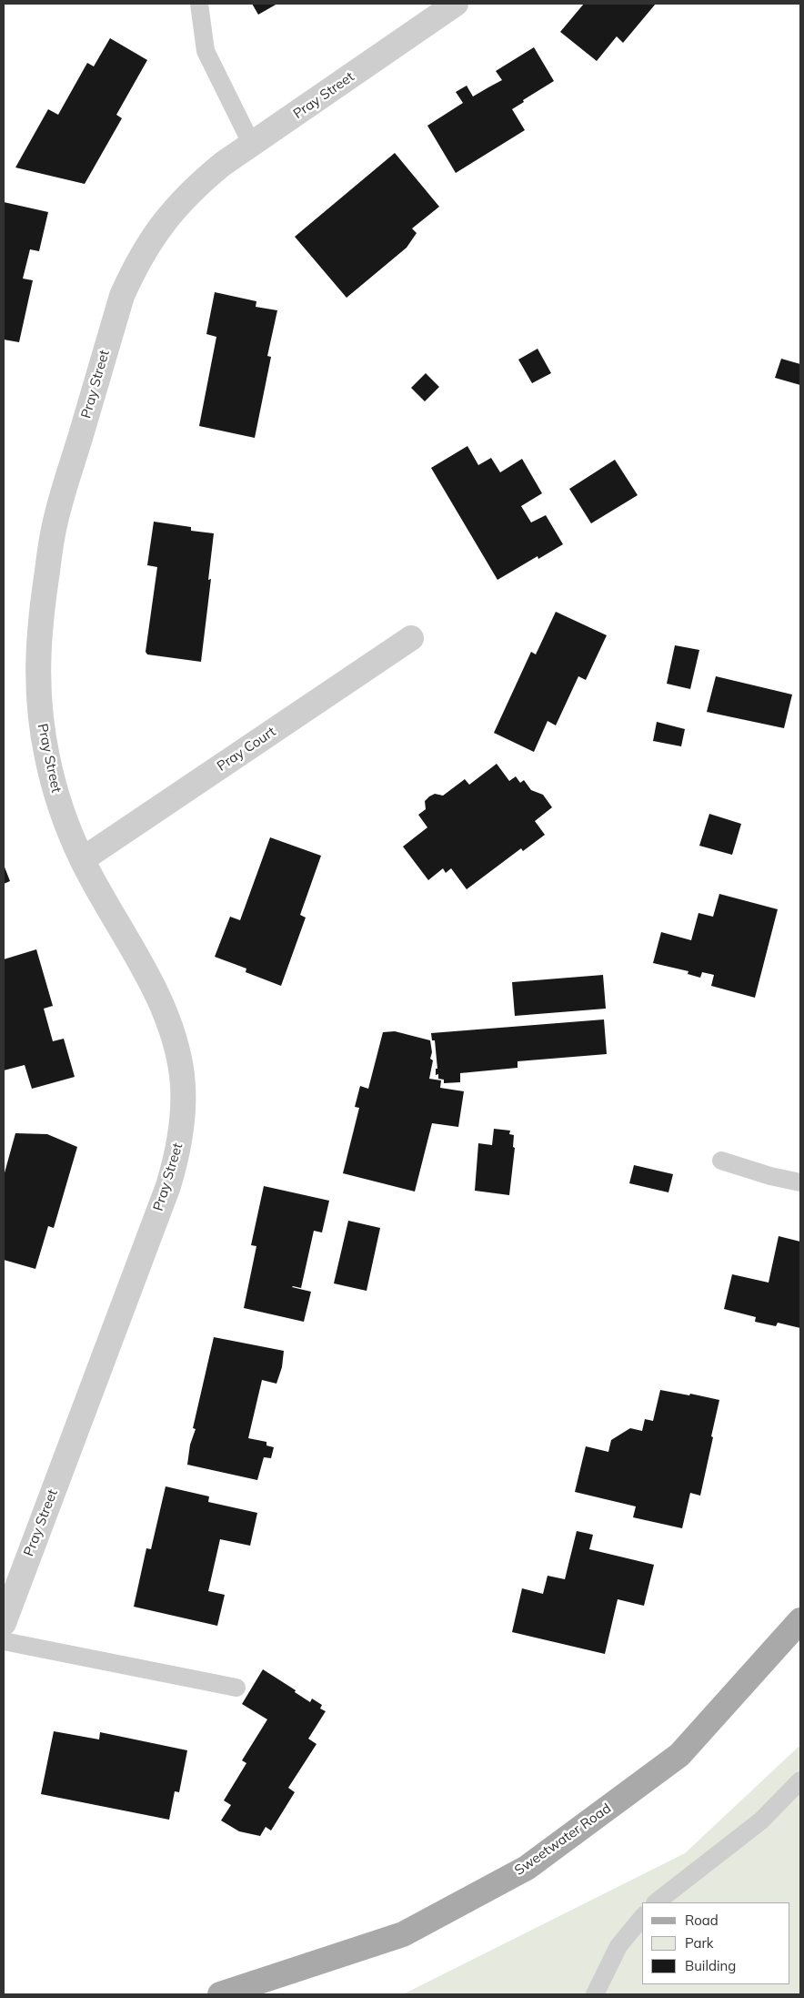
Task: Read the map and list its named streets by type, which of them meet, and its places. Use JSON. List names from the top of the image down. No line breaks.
{"streets":{"main road":["Sweetwater Road"],"street":["Pray Street","Pray Court"]},"crossings":[["Pray Street","Pray Court"]],"legend":["Road","Park","Building"]}
